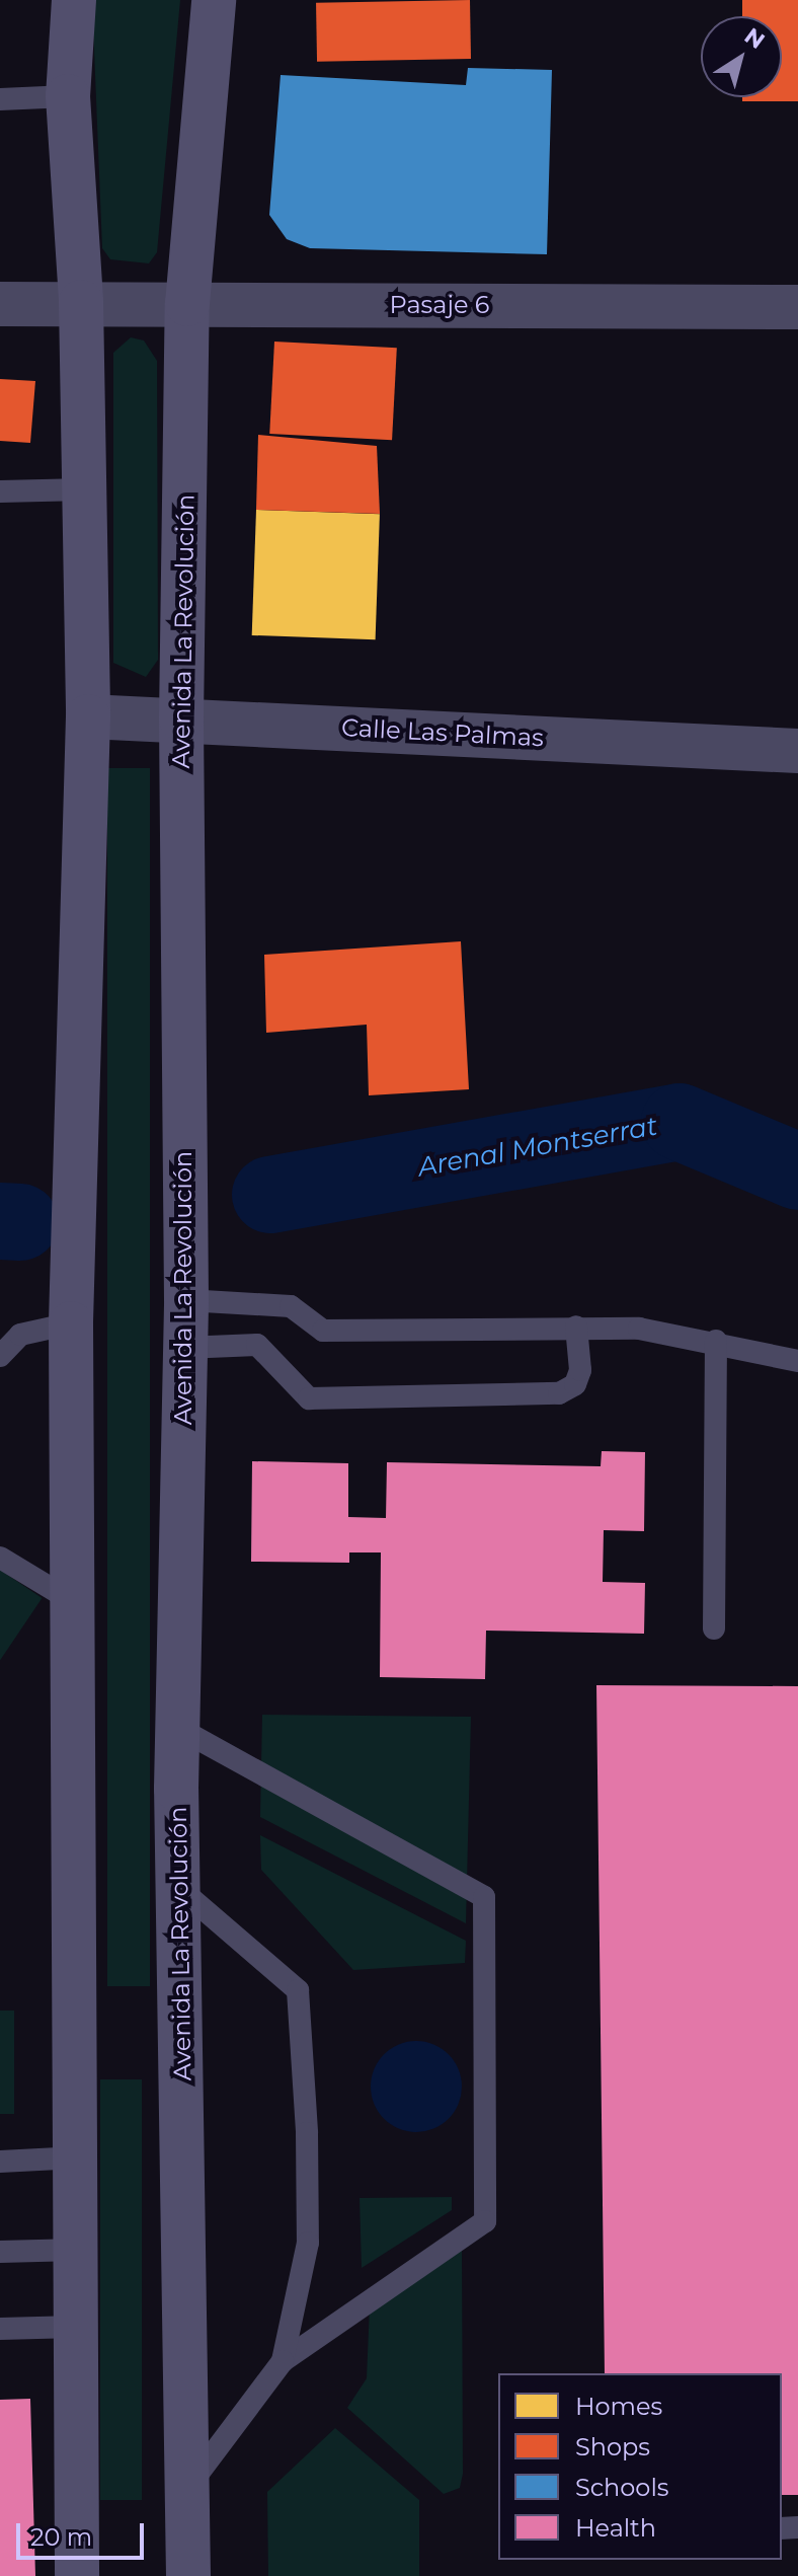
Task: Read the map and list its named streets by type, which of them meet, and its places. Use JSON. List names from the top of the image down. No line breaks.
{"streets":{"main road":["Avenida La Revolución"],"street":["Pasaje 6","Calle Las Palmas"]},"crossings":[["Pasaje 6","Avenida La Revolución"],["Avenida La Revolución","Calle Las Palmas"]],"water":["Arenal Montserrat"],"legend":["Homes","Shops","Schools","Health"],"scale_bar":"20 m","north":"top right"}
